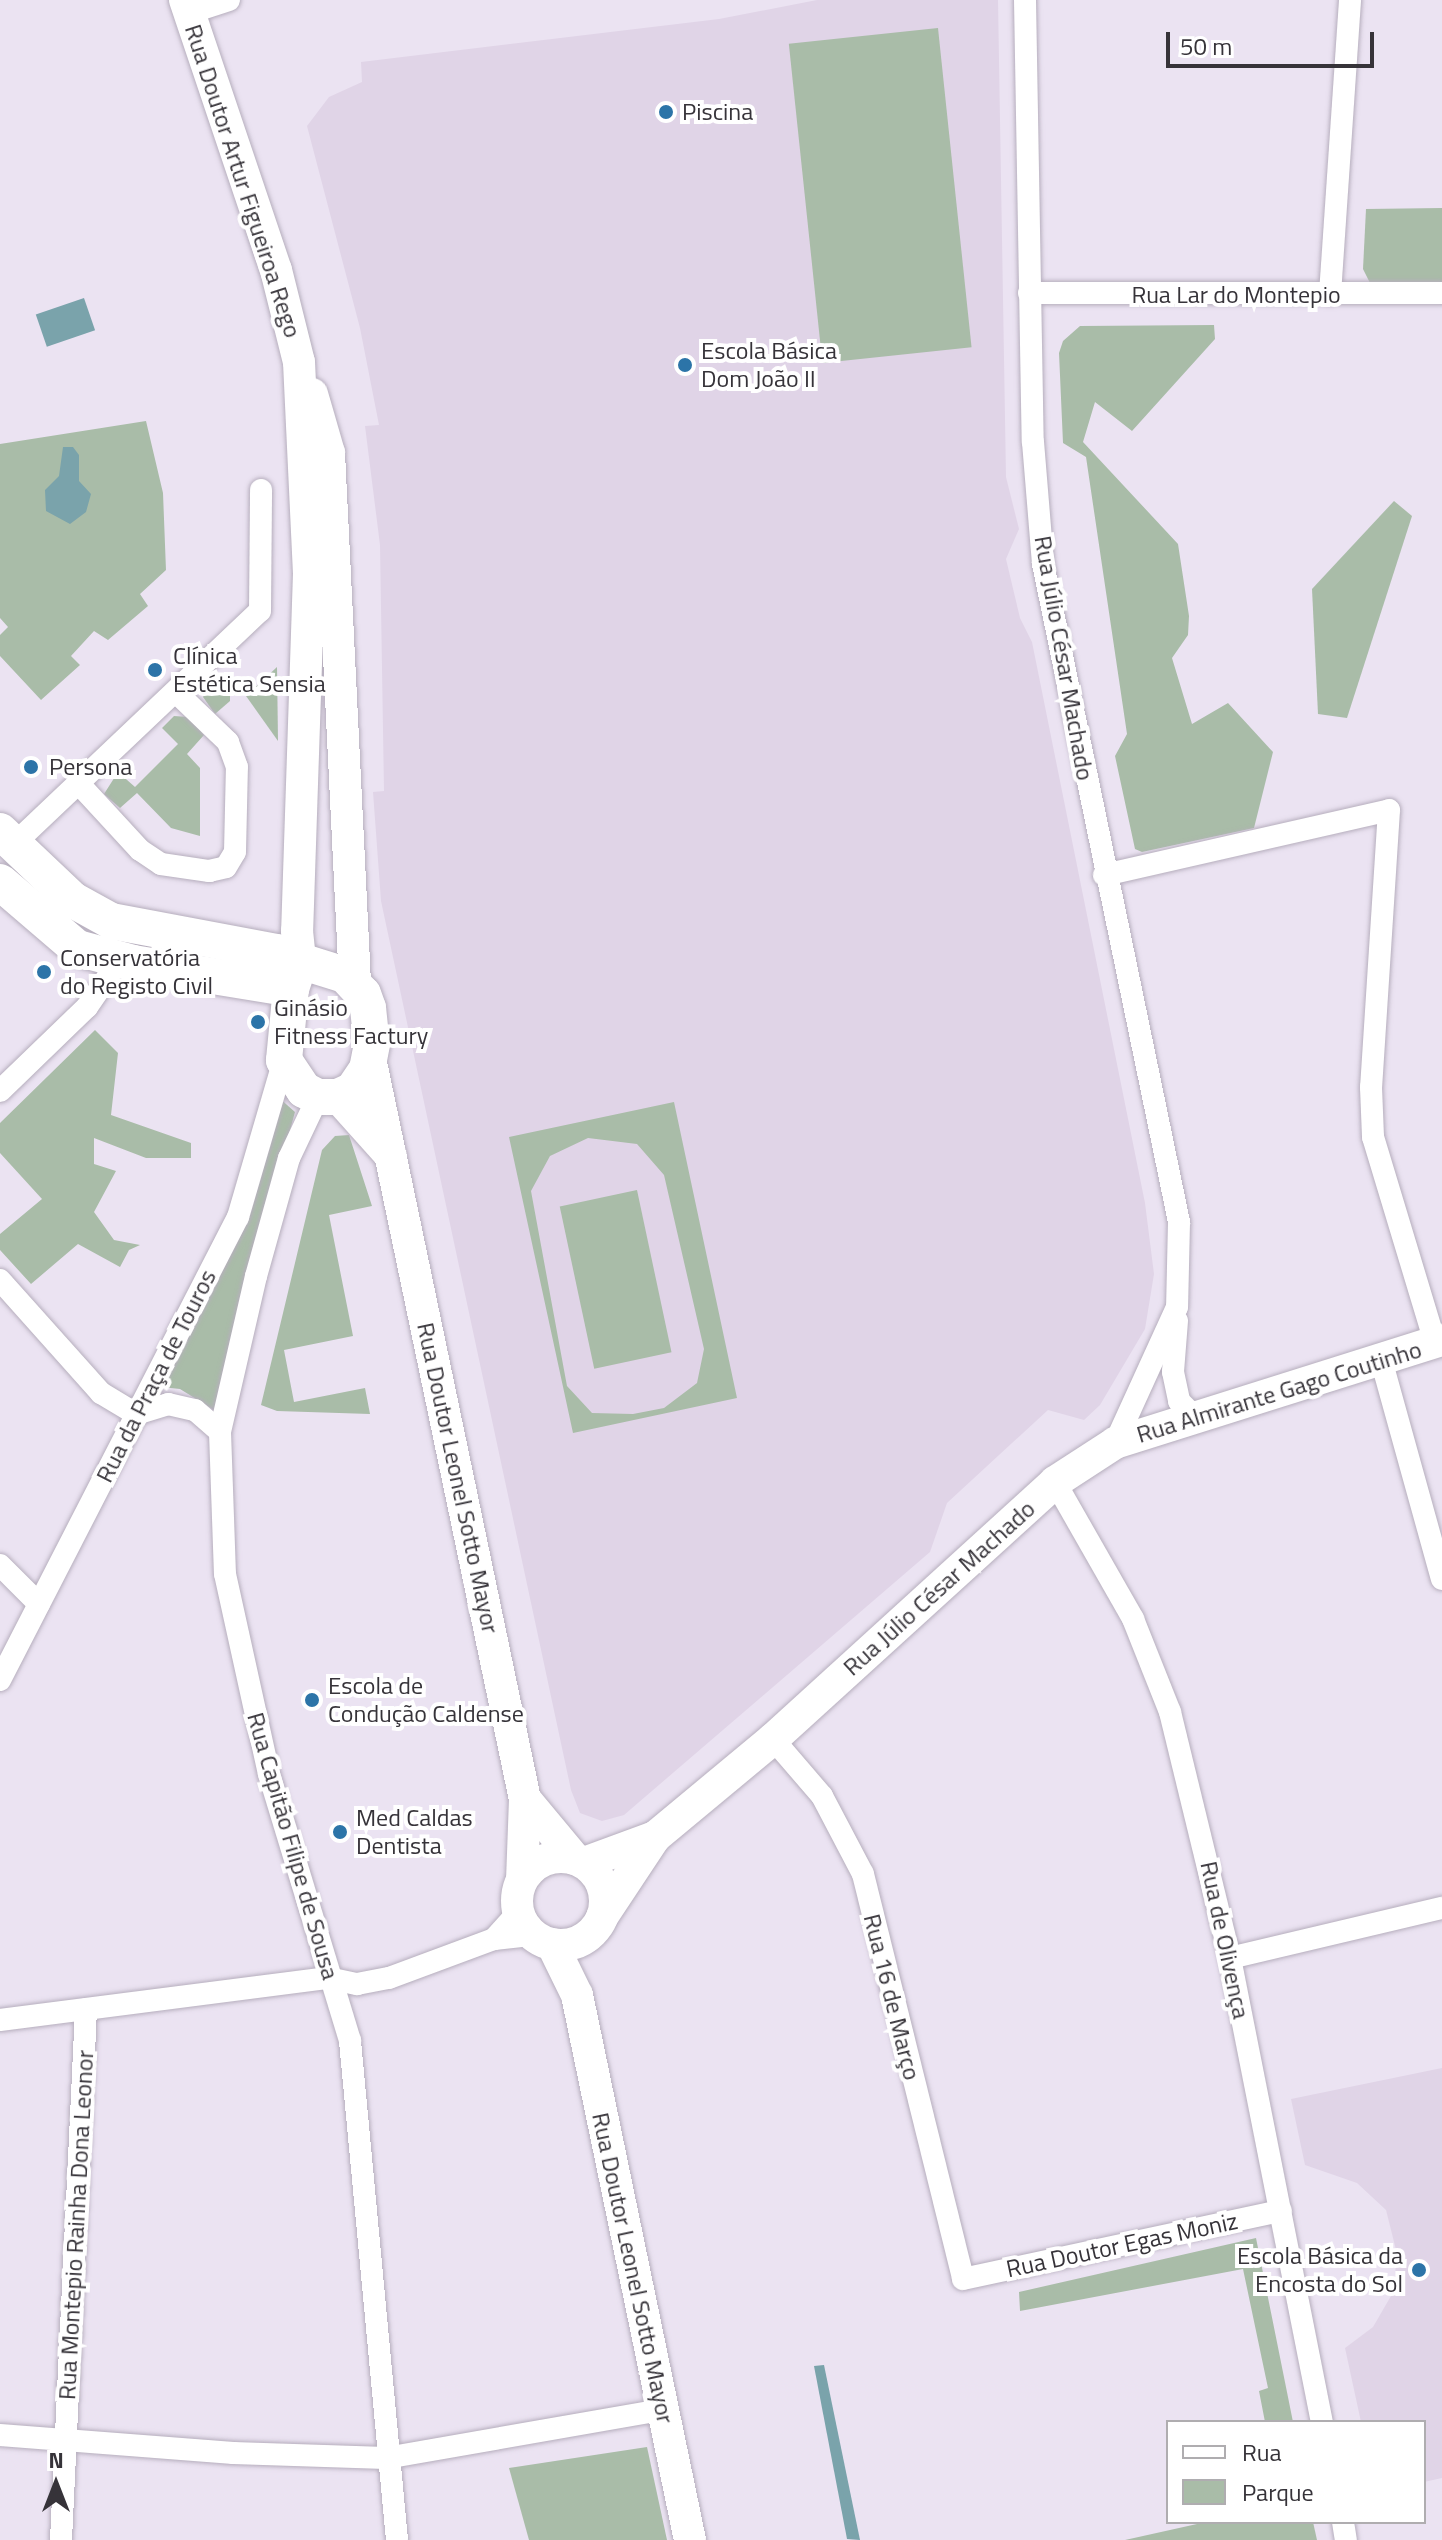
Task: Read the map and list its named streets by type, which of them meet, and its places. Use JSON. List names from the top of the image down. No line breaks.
{"streets":{"main road":["Rua Doutor Artur Figueiroa Rego","Rua Júlio César Machado","Rua Almirante Gago Coutinho","Rua Doutor Leonel Sotto Mayor"],"street":["Rua Lar do Montepio","Rua da Praça de Touros","Rua Capitão Filipe de Sousa","Rua de Olivença","Rua 16 de Março","Rua Montepio Rainha Dona Leonor","Rua Doutor Egas Moniz"]},"crossings":[["Rua Doutor Artur Figueiroa Rego","Rua da Praça de Touros"],["Rua Doutor Artur Figueiroa Rego","Rua Doutor Leonel Sotto Mayor"],["Rua Doutor Artur Figueiroa Rego","Rua Capitão Filipe de Sousa"],["Rua Lar do Montepio","Rua Júlio César Machado"],["Rua Júlio César Machado","Rua Almirante Gago Coutinho"],["Rua Júlio César Machado","Rua de Olivença"],["Rua Júlio César Machado","Rua 16 de Março"],["Rua da Praça de Touros","Rua Doutor Leonel Sotto Mayor"],["Rua da Praça de Touros","Rua Capitão Filipe de Sousa"],["Rua Doutor Leonel Sotto Mayor","Rua Capitão Filipe de Sousa"],["Rua de Olivença","Rua Doutor Egas Moniz"],["Rua 16 de Março","Rua Doutor Egas Moniz"]],"places":["Piscina","Escola Básica Dom João II","Clínica Estética Sensia","Persona","Conservatória do Registo Civil","Ginásio Fitness Factury","Escola de Condução Caldense","Med Caldas Dentista","Escola Básica da Encosta do Sol"],"legend":["Rua","Parque"],"scale_bar":"50 m","north":"top"}
